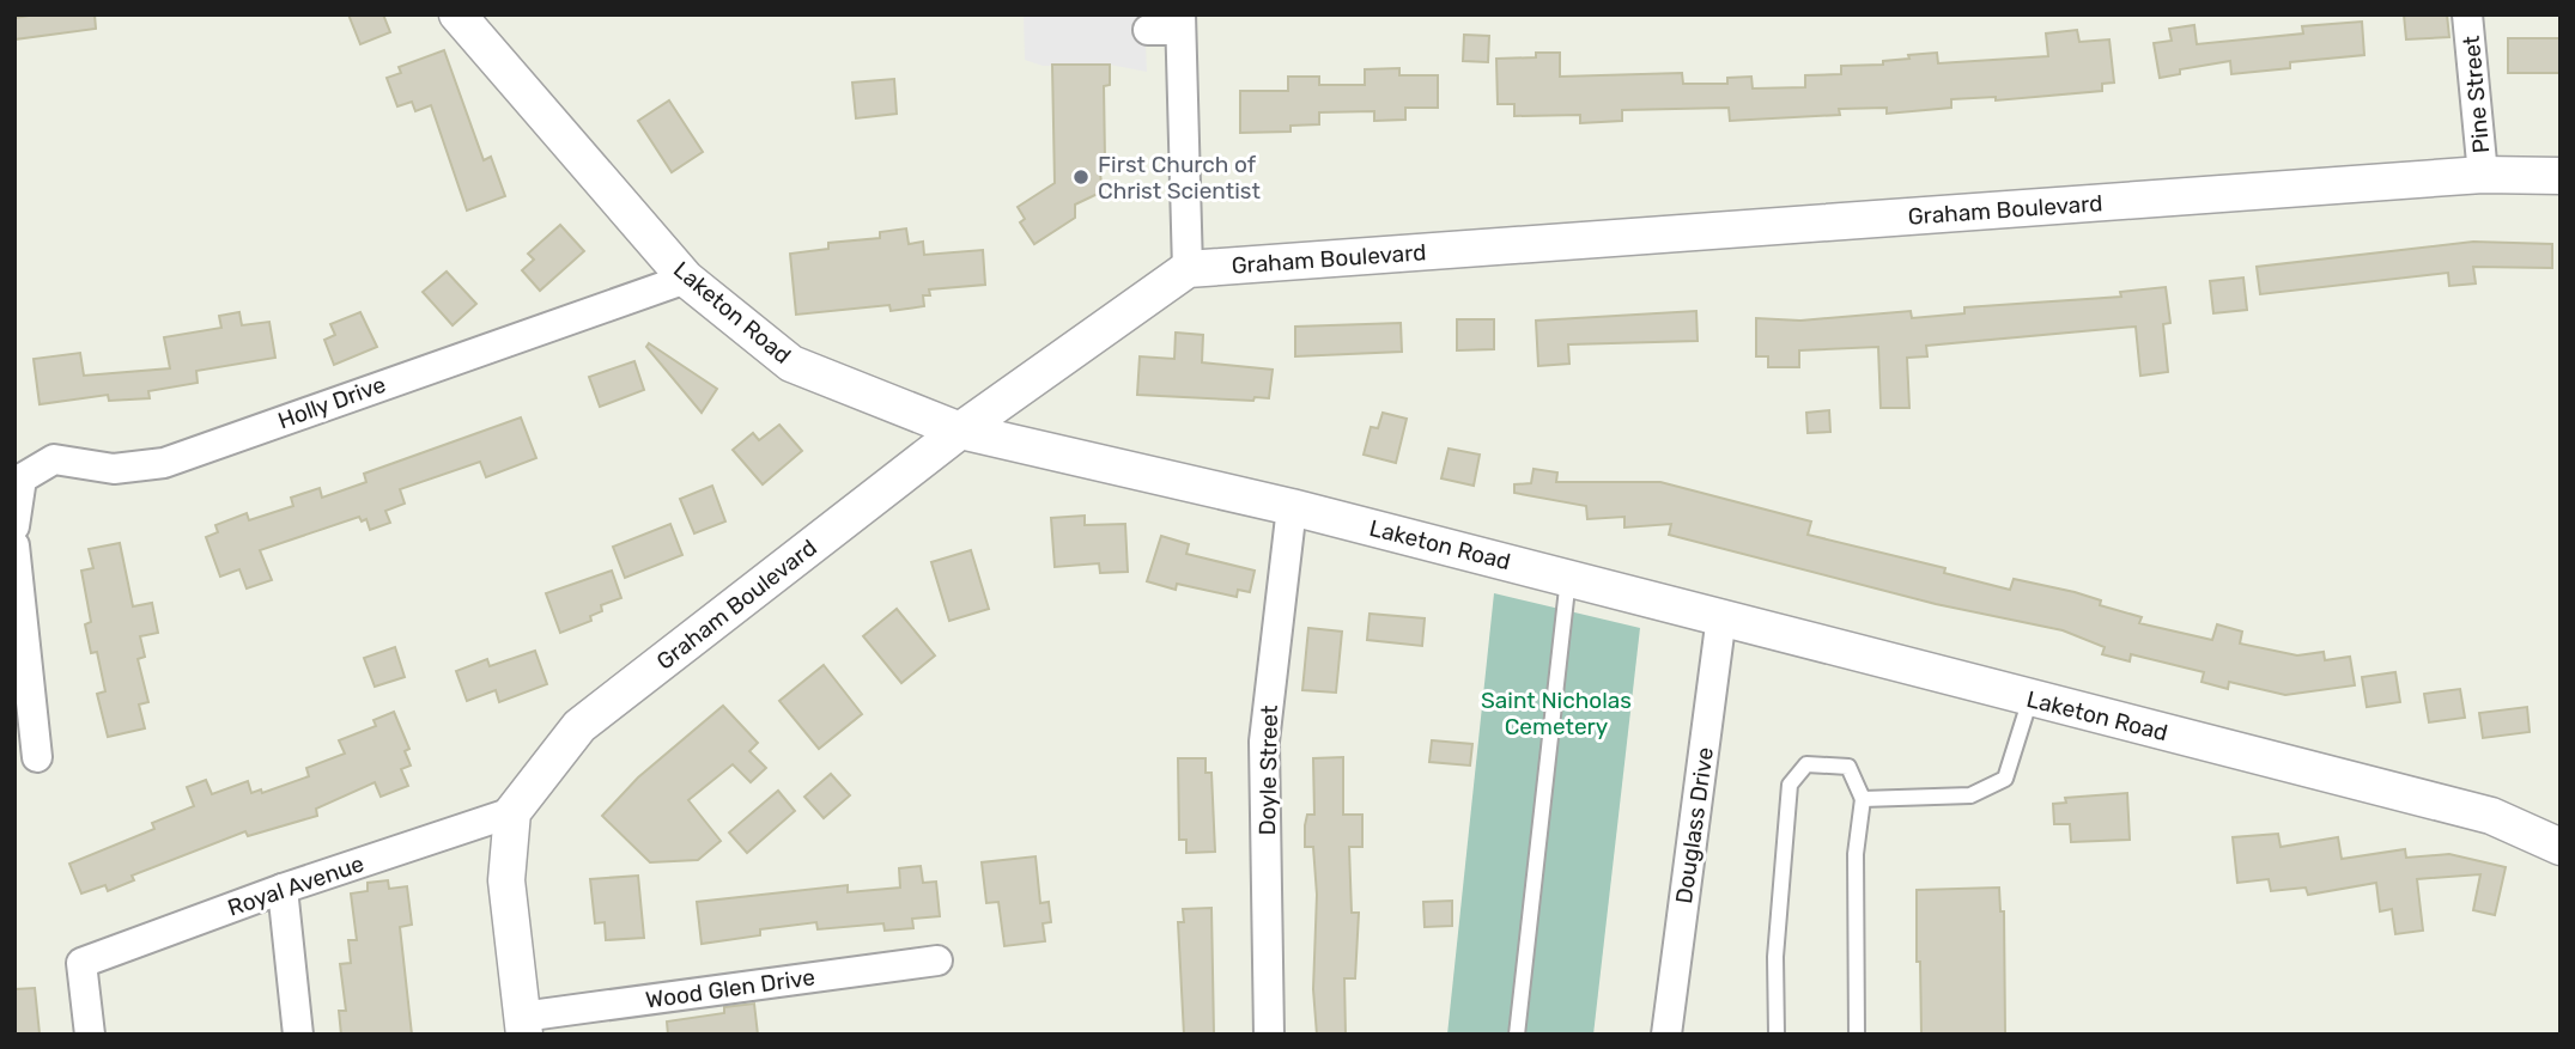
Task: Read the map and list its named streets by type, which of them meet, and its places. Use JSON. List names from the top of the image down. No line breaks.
{"streets":{"street":["Pine Street","Graham Boulevard","Laketon Road","Holly Drive","Doyle Street","Douglass Drive","Royal Avenue","Wood Glen Drive"]},"crossings":[["Pine Street","Graham Boulevard"],["Graham Boulevard","Laketon Road"],["Graham Boulevard","Royal Avenue"],["Laketon Road","Holly Drive"],["Laketon Road","Doyle Street"],["Laketon Road","Douglass Drive"]],"parks":["Saint Nicholas Cemetery"],"places":["First Church of Christ Scientist"]}
